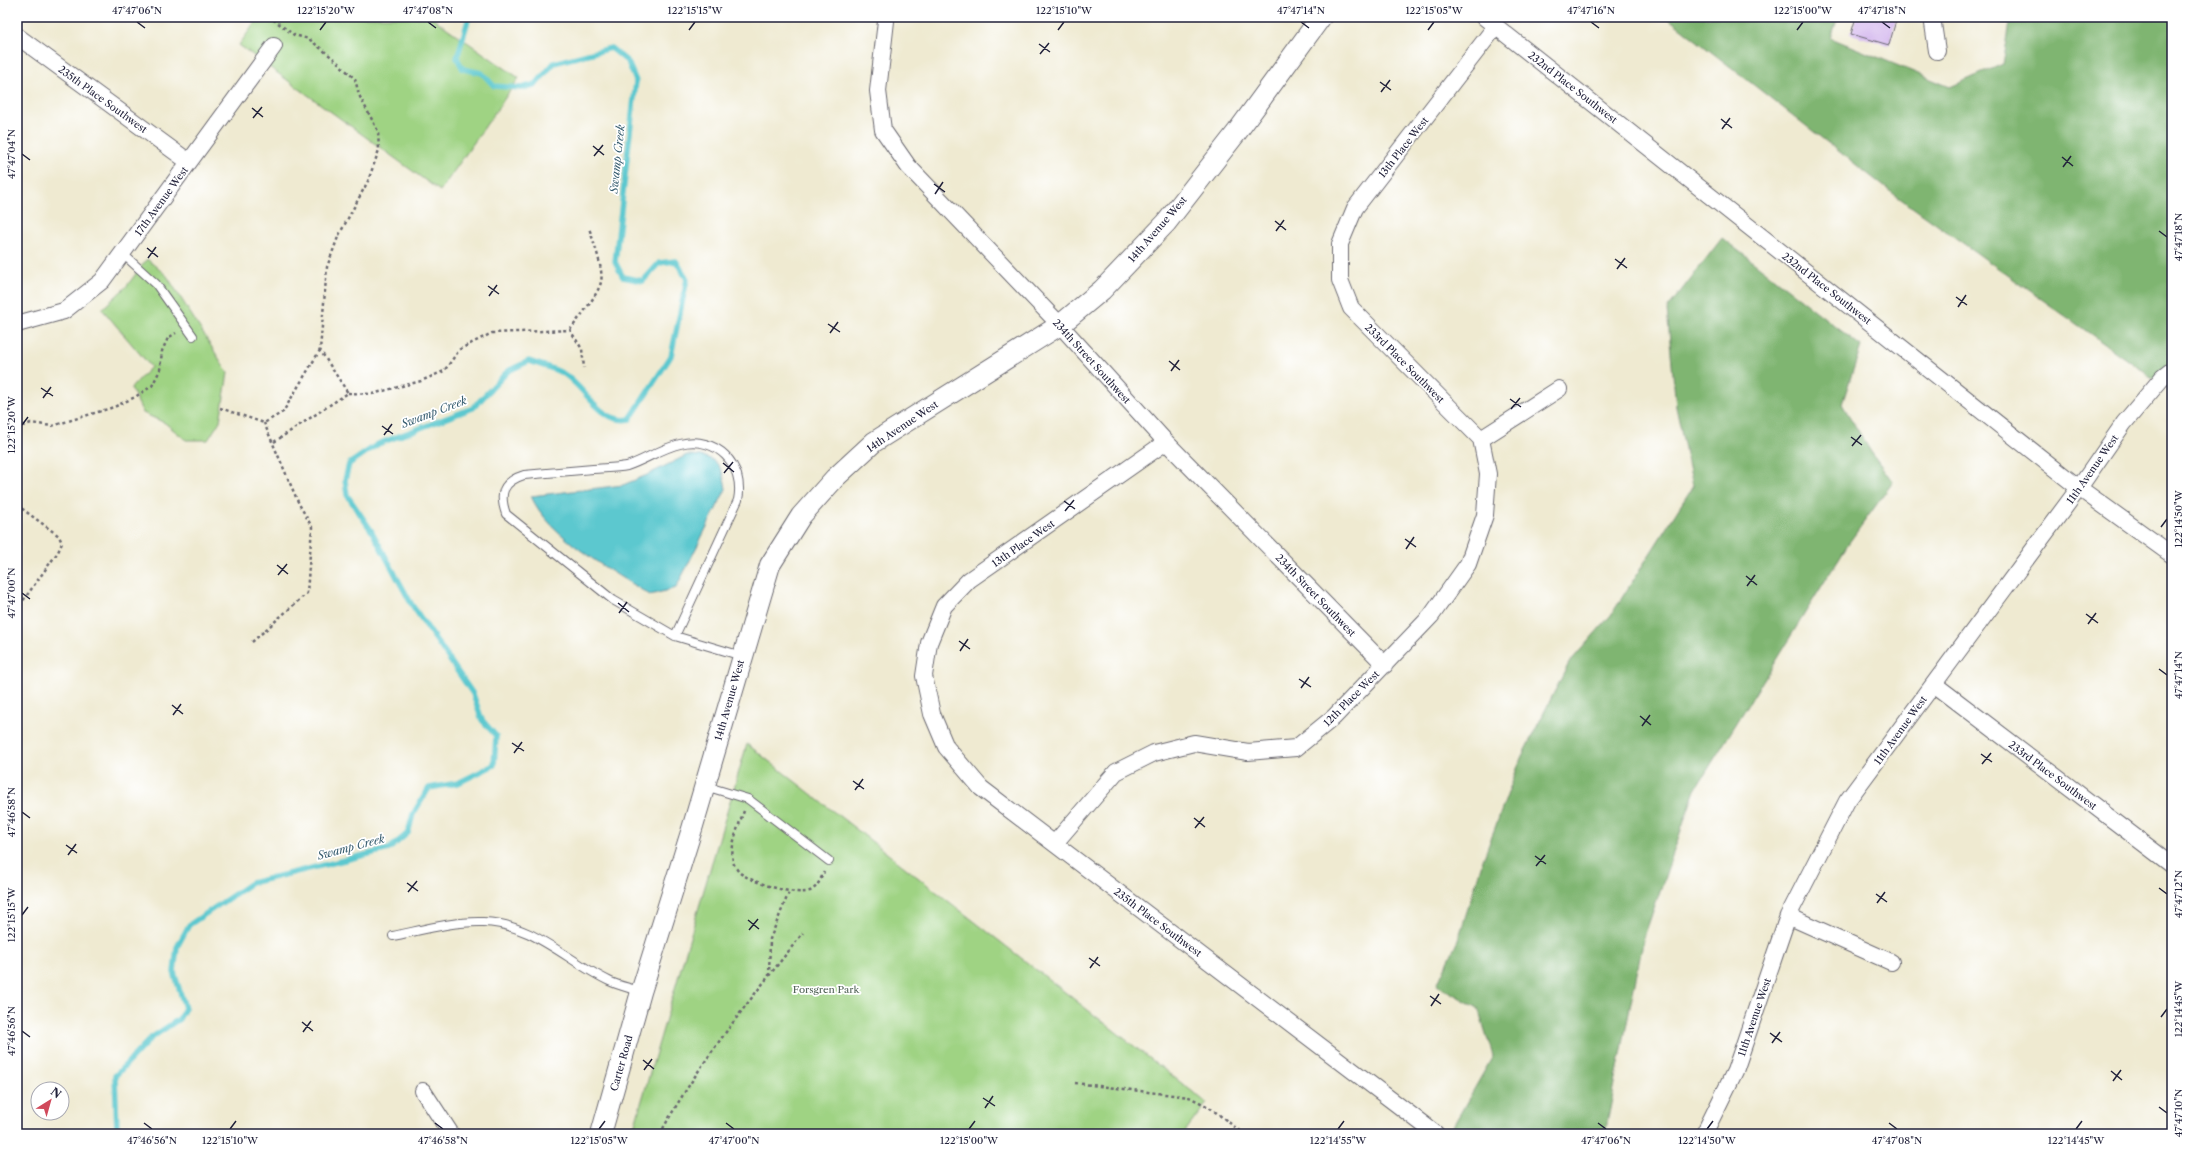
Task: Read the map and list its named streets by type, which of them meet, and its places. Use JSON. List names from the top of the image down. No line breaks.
{"streets":{"street":["232nd Place Southwest","235th Place Southwest","13th Place West","17th Avenue West","14th Avenue West","234th Street Southwest","233rd Place Southwest","11th Avenue West","12th Place West","Carter Road"]},"crossings":[["232nd Place Southwest","13th Place West"],["232nd Place Southwest","11th Avenue West"],["235th Place Southwest","13th Place West"],["235th Place Southwest","17th Avenue West"],["235th Place Southwest","12th Place West"],["13th Place West","234th Street Southwest"],["13th Place West","233rd Place Southwest"],["14th Avenue West","234th Street Southwest"],["14th Avenue West","Carter Road"],["234th Street Southwest","12th Place West"],["233rd Place Southwest","11th Avenue West"],["233rd Place Southwest","12th Place West"]],"water":["Swamp Creek"],"parks":["Forsgren Park"],"north":"top right","coordinates":["47°47'06\"N","122°15'20\"W","47°47'08\"N","122°15'15\"W","122°15'10\"W","47°47'14\"N","122°15'05\"W","47°47'16\"N","122°15'00\"W","47°47'18\"N","47°47'04\"N","122°14'50\"W","47°47'00\"N","47°46'58\"N","47°47'12\"N","122°14'45\"W","47°46'56\"N","47°47'10\"N","122°14'55\"W"]}
